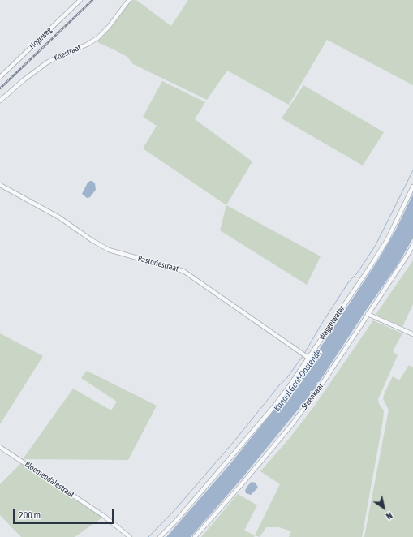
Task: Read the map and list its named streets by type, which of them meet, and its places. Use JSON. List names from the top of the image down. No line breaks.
{"streets":{"street":["Hogeweg","Koestraat","Pastoriestraat","Waggelwater","Steenkaai","Bloemendalestraat"]},"crossings":[["Pastoriestraat","Waggelwater"]],"water":["Kanaal Gent-Oostende"],"scale_bar":"200 m","north":"bottom right"}
